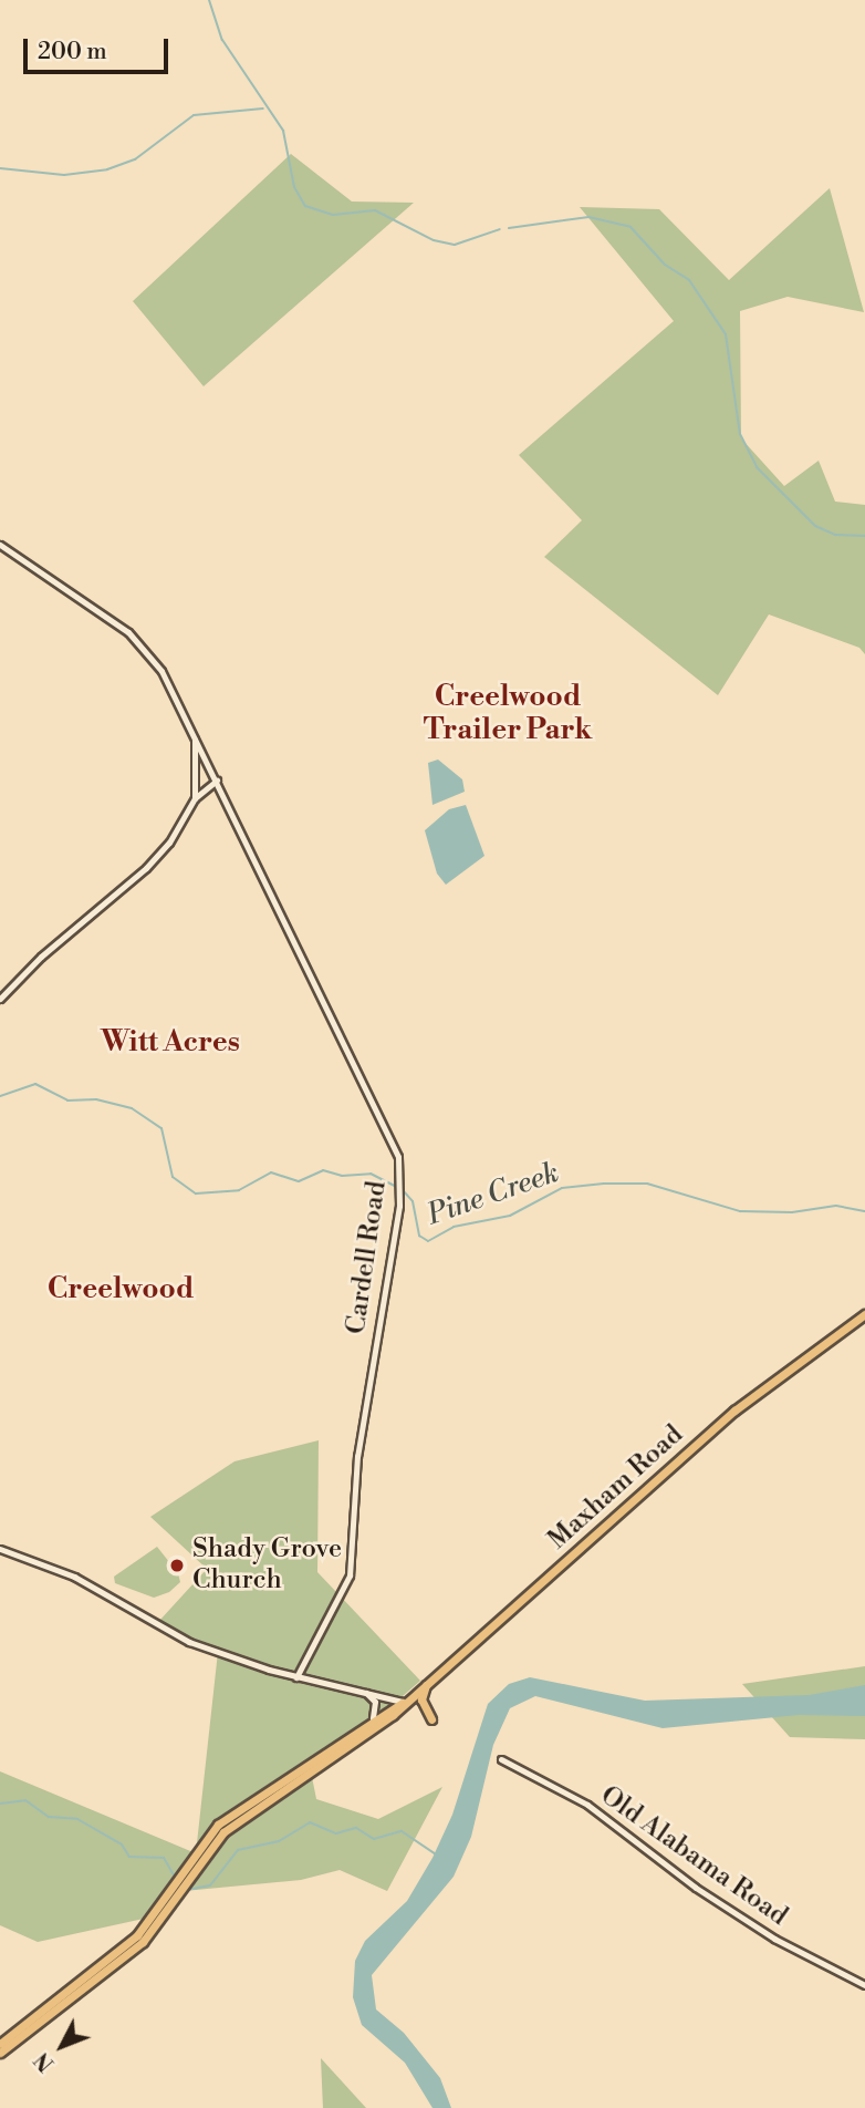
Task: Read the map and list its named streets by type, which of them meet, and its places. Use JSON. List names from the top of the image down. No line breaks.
{"streets":{"main road":["Maxham Road"],"street":["Cardell Road","Old Alabama Road"]},"districts":["Creelwood Trailer Park","Witt Acres","Creelwood"],"water":["Pine Creek"],"places":["Shady Grove Church"],"scale_bar":"200 m","north":"bottom left"}
